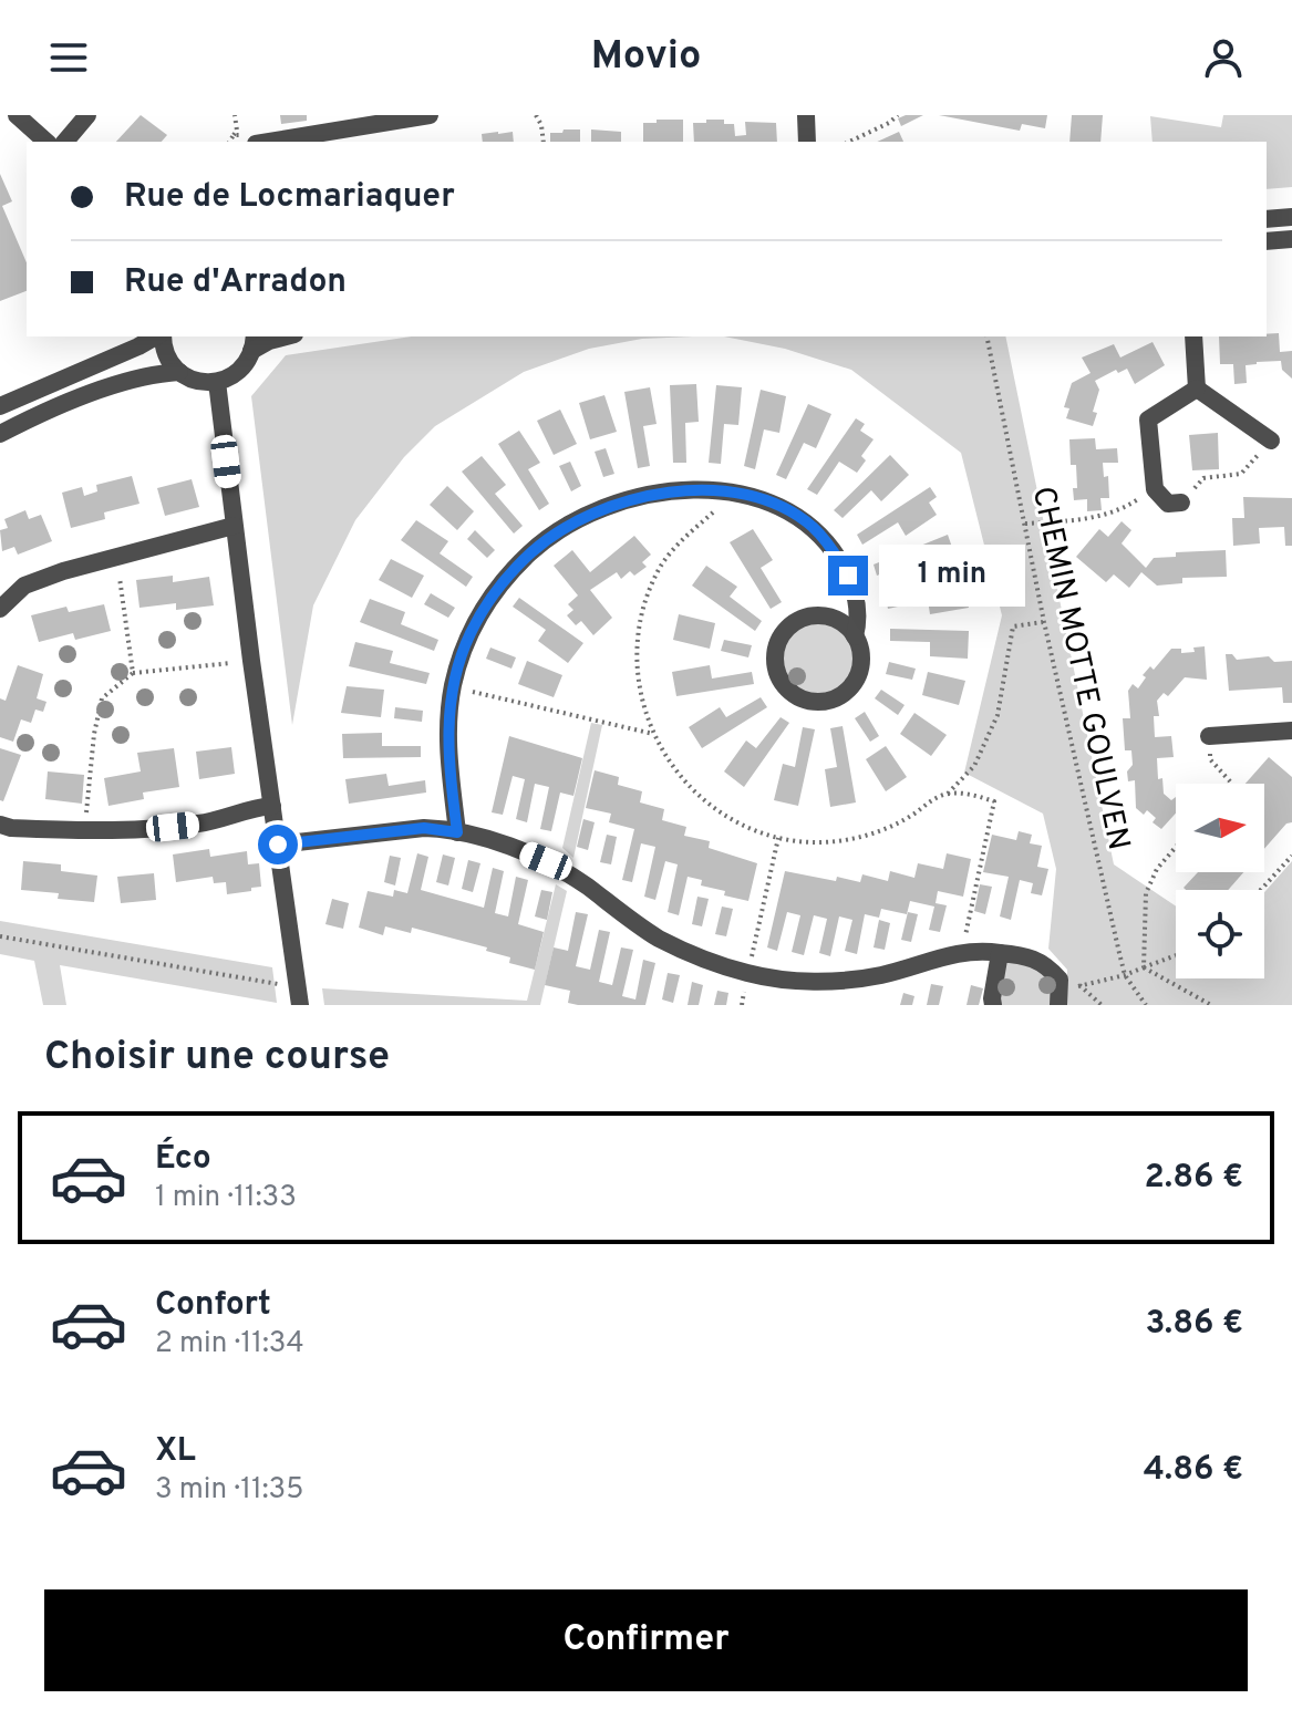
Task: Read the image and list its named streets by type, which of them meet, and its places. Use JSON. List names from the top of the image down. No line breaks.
{"streets":{"path":["CHEMIN MOTTE GOULVEN"]},"north":"right","page":{"header":"Movio","banner":["Rue de Locmariaquer","Rue d'Arradon"],"bubble":"1 min","heading":"Choisir une course","list":[{"name":"Éco","note":"1 min · 11:33","value":"2.86 €"},{"name":"Confort","note":"2 min · 11:34","value":"3.86 €"},{"name":"XL","note":"3 min · 11:35","value":"4.86 €"}],"buttons":"Confirmer"}}
